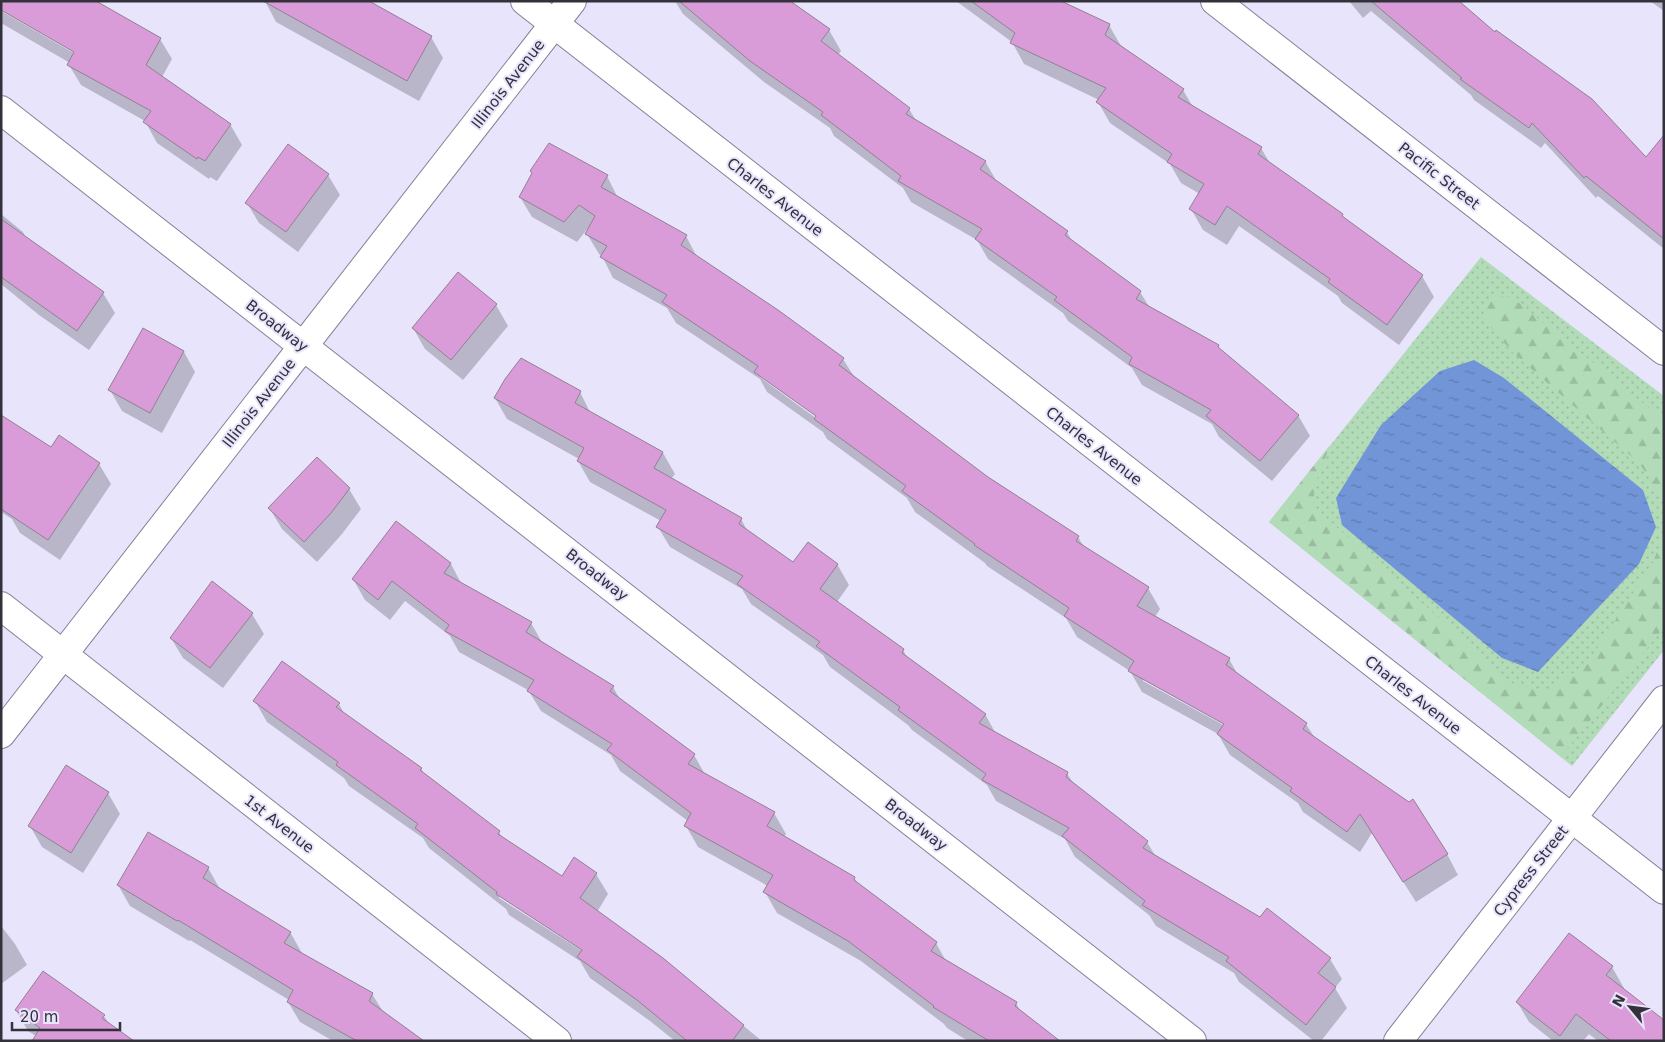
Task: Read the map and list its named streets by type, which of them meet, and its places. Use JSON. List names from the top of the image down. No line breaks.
{"streets":{"street":["Illinois Avenue","Pacific Street","Charles Avenue","Broadway","1st Avenue","Cypress Street"]},"crossings":[["Illinois Avenue","Charles Avenue"],["Illinois Avenue","Broadway"],["Illinois Avenue","1st Avenue"],["Charles Avenue","Cypress Street"]],"scale_bar":"20 m","north":"top left"}
